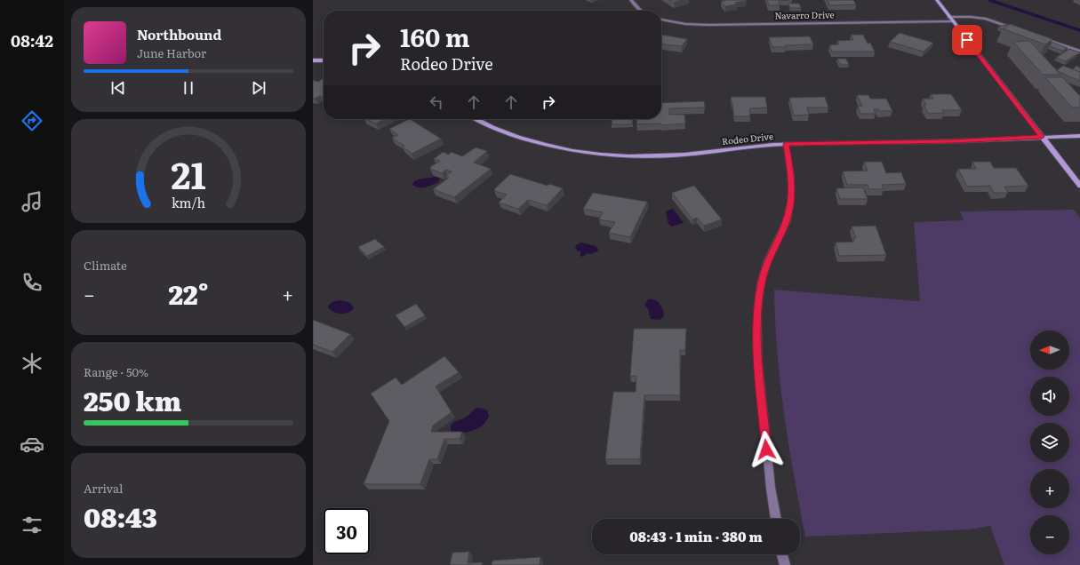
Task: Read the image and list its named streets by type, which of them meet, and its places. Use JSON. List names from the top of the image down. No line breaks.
{"streets":{"street":["Navarro Drive","Rodeo Drive"]},"north":"left","page":{"tabs":"08:42","turn":["160 m","Rodeo Drive"],"song":["Northbound","June Harbor"],"tile":["Climate",["Range · 50%","250 km"],["Arrival","08:43"]],"heat":["−","22°","+"],"map_buttons":["+","−"],"limit":"30","trip":"08:43 · 1 min · 380 m","gauge":["21","km/h"]}}
